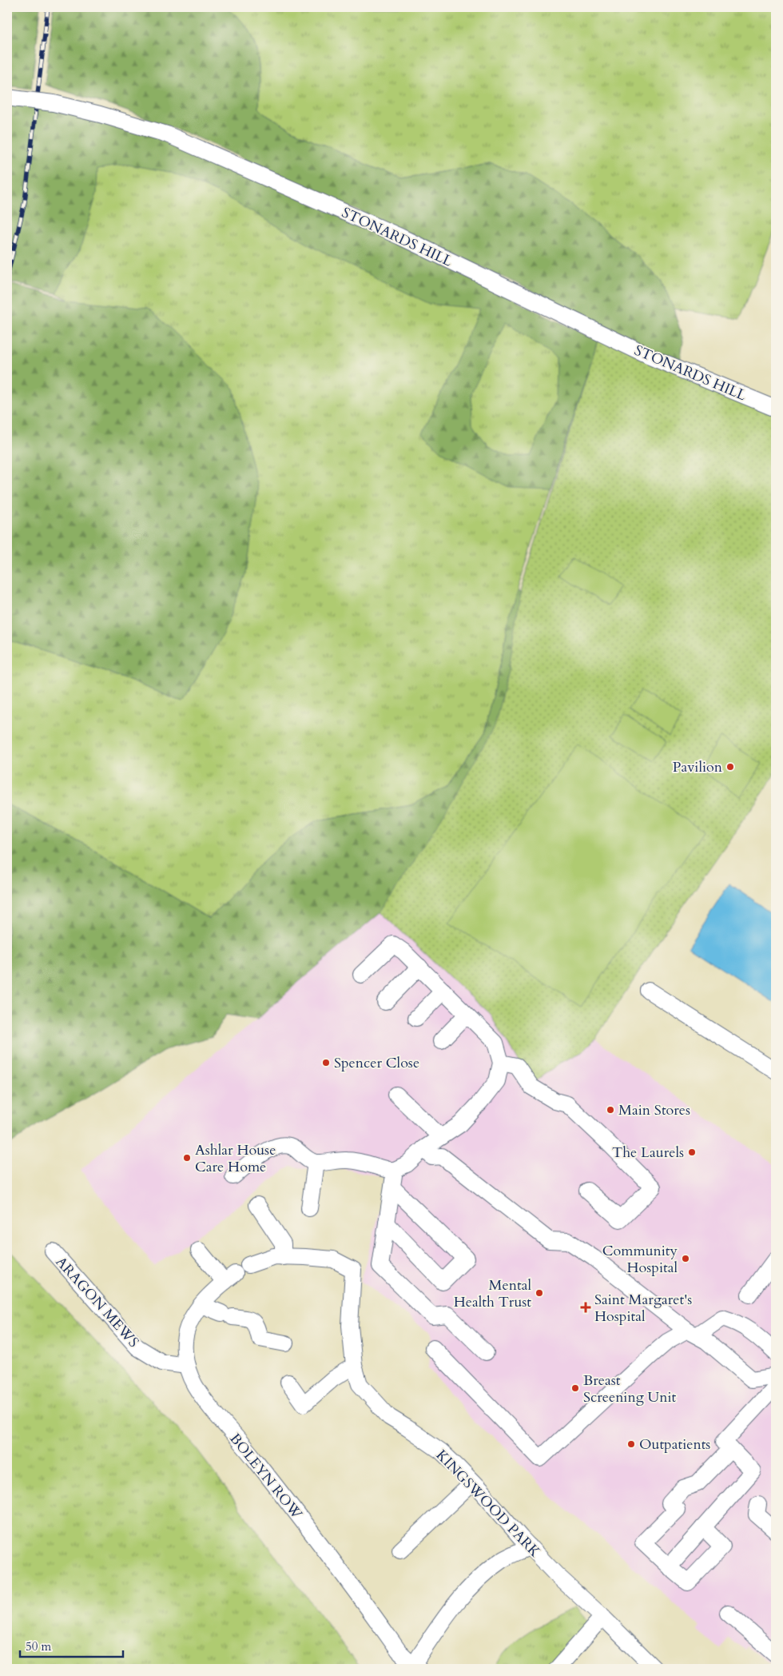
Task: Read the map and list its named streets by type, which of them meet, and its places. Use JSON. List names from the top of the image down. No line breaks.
{"streets":{"street":["STONARDS HILL","ARAGON MEWS","BOLEYN ROW","KINGSWOOD PARK"]},"crossings":[["ARAGON MEWS","BOLEYN ROW"]],"places":{"other":["Pavilion","Spencer Close","Main Stores","The Laurels","Ashlar House Care Home","Community Hospital","Mental Health Trust","Breast Screening Unit","Outpatients"],"health":["Saint Margaret's Hospital"]},"scale_bar":"50 m"}
